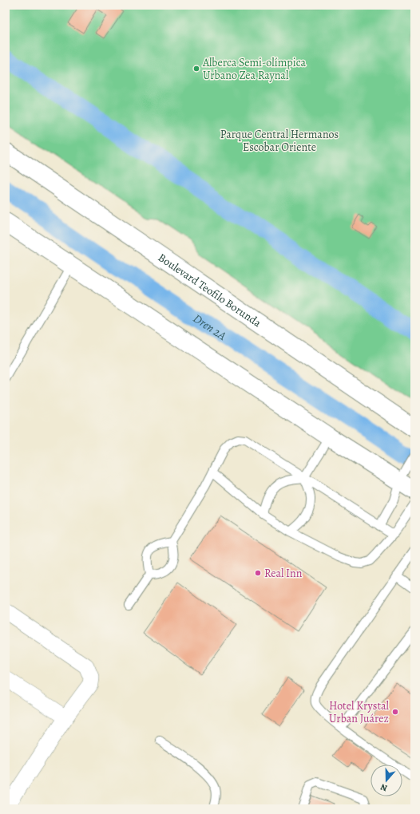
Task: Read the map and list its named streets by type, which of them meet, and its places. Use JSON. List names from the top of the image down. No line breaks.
{"streets":{"main road":["Boulevard Teofilo Borunda"]},"water":["Dren 2A"],"parks":["Parque Central Hermanos Escobar Oriente"],"places":["Alberca Semi-olímpica Urbano Zea Raynal","Real Inn","Hotel Krystal Urban Juárez"],"north":"bottom"}
